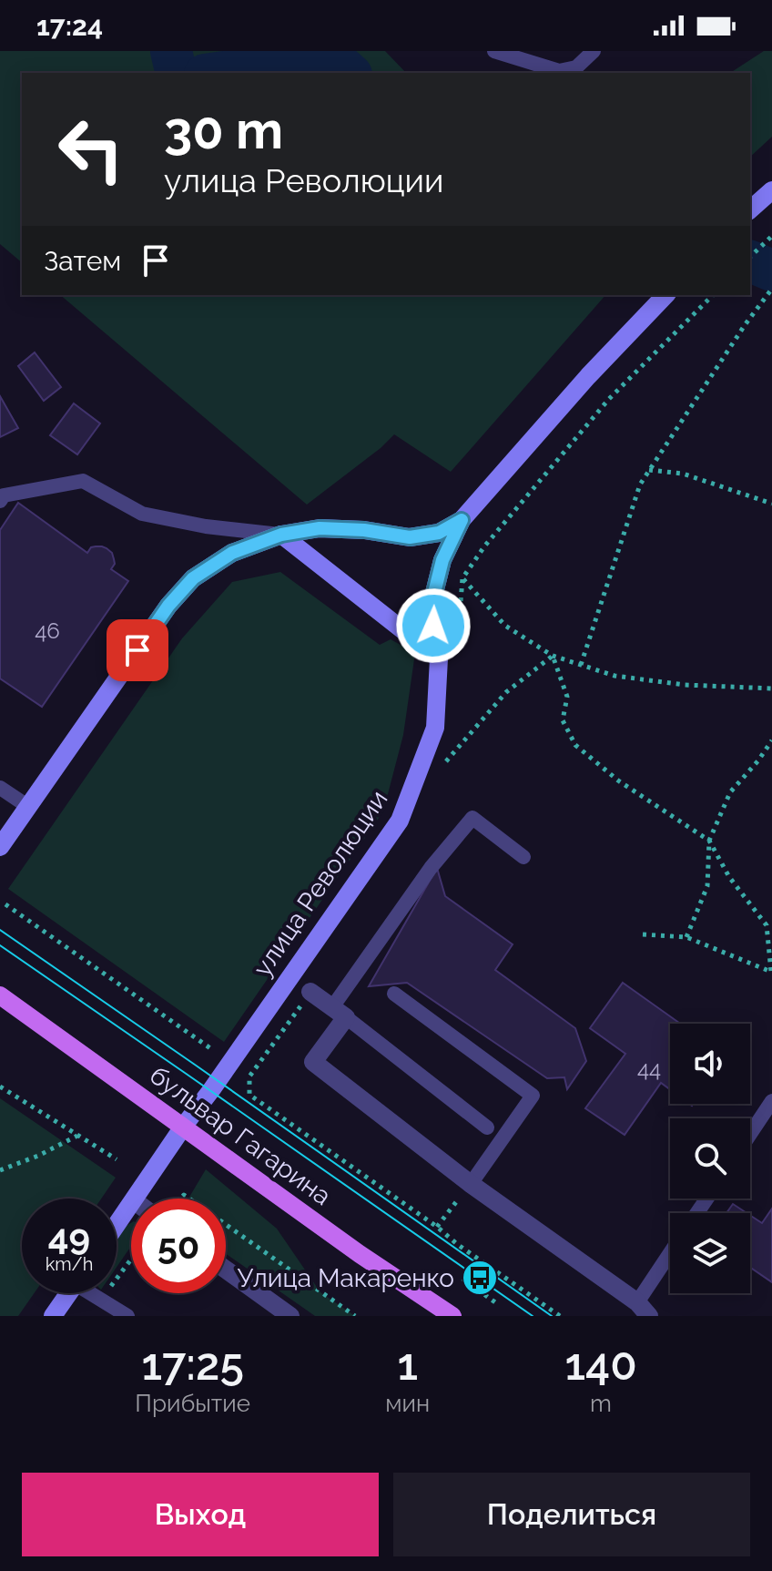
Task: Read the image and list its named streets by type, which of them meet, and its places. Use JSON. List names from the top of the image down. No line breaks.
{"streets":{"main road":["улица Революции","бульвар Гагарина"]},"crossings":[["улица Революции","бульвар Гагарина"]],"places":{"bus stop":["Улица Макаренко"]},"house_numbers":["46","44"],"page":{"status":"17:24","turn":["30 m","улица Революции"],"then":"Затем","speed":"49 km/h","limit":"50","eta":["17:25","Прибытие","1","мин","140","m"],"buttons":["Выход","Поделиться"]}}
